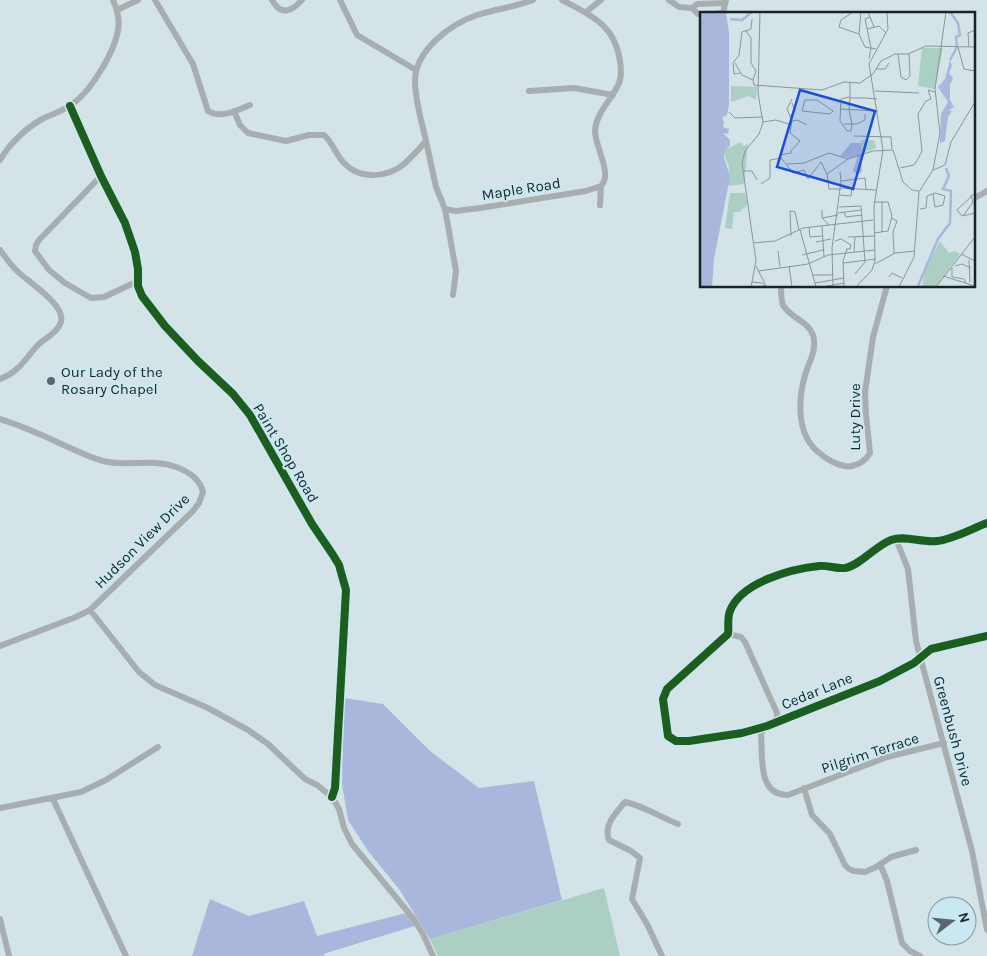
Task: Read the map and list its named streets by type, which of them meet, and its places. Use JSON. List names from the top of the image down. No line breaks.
{"streets":{"street":["Maple Road","Luty Drive","Paint Shop Road","Hudson View Drive","Cedar Lane","Greenbush Drive","Pilgrim Terrace"]},"crossings":[["Cedar Lane","Greenbush Drive"],["Cedar Lane","Pilgrim Terrace"],["Greenbush Drive","Pilgrim Terrace"]],"places":["Our Lady of the Rosary Chapel"],"north":"right"}
